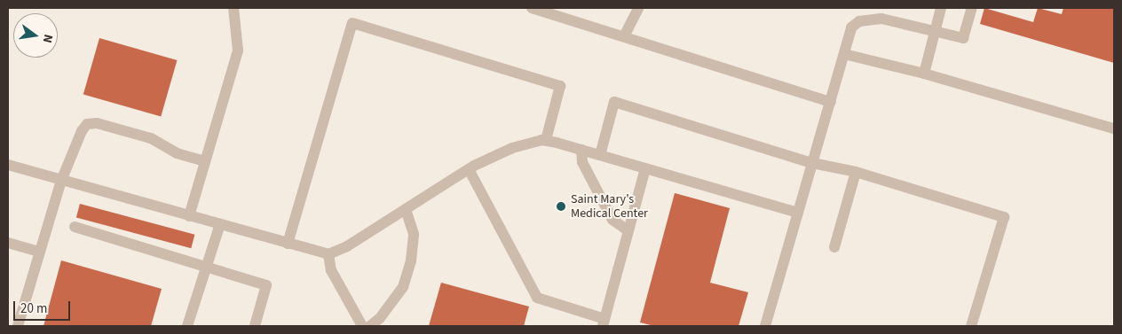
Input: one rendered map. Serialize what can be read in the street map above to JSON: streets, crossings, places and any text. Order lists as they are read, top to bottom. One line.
{"places":["Saint Mary's Medical Center"],"scale_bar":"20 m","north":"right"}
